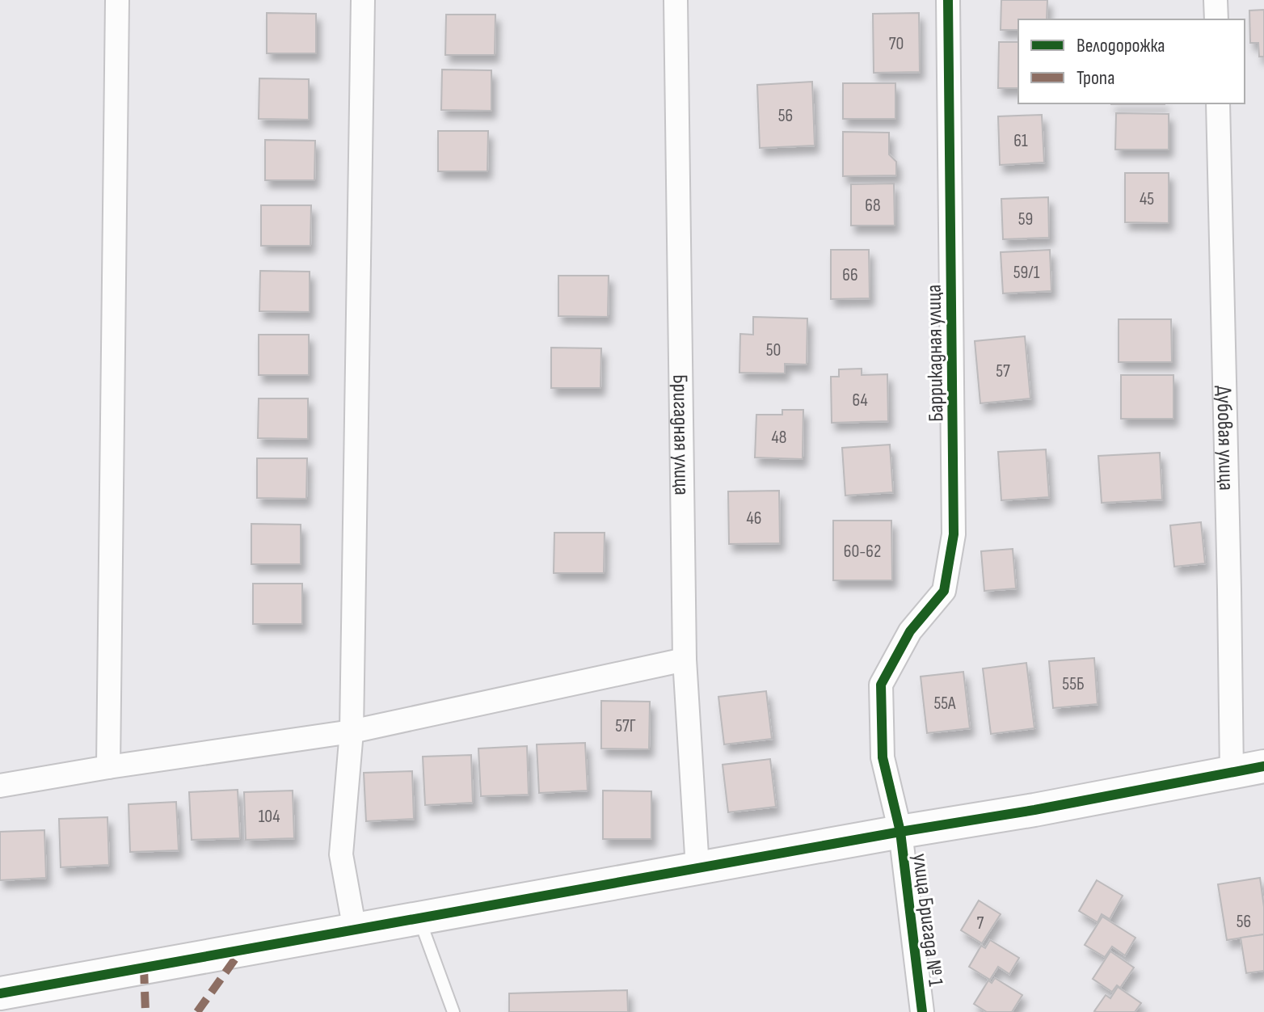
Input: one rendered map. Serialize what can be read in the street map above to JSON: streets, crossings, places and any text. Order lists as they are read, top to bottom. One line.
{"streets":{"street":["Баррикадная улица","Бригадная улица","Дубовая улица","улица Бригада № 1"]},"crossings":[["Баррикадная улица","улица Бригада № 1"]],"house_numbers":["70","56","61","45","68","59","59/1","66","50","57","64","48","46","60-62","55Б","55А","57Г","104","56","7"],"legend":["Велодорожка","Тропа"]}
